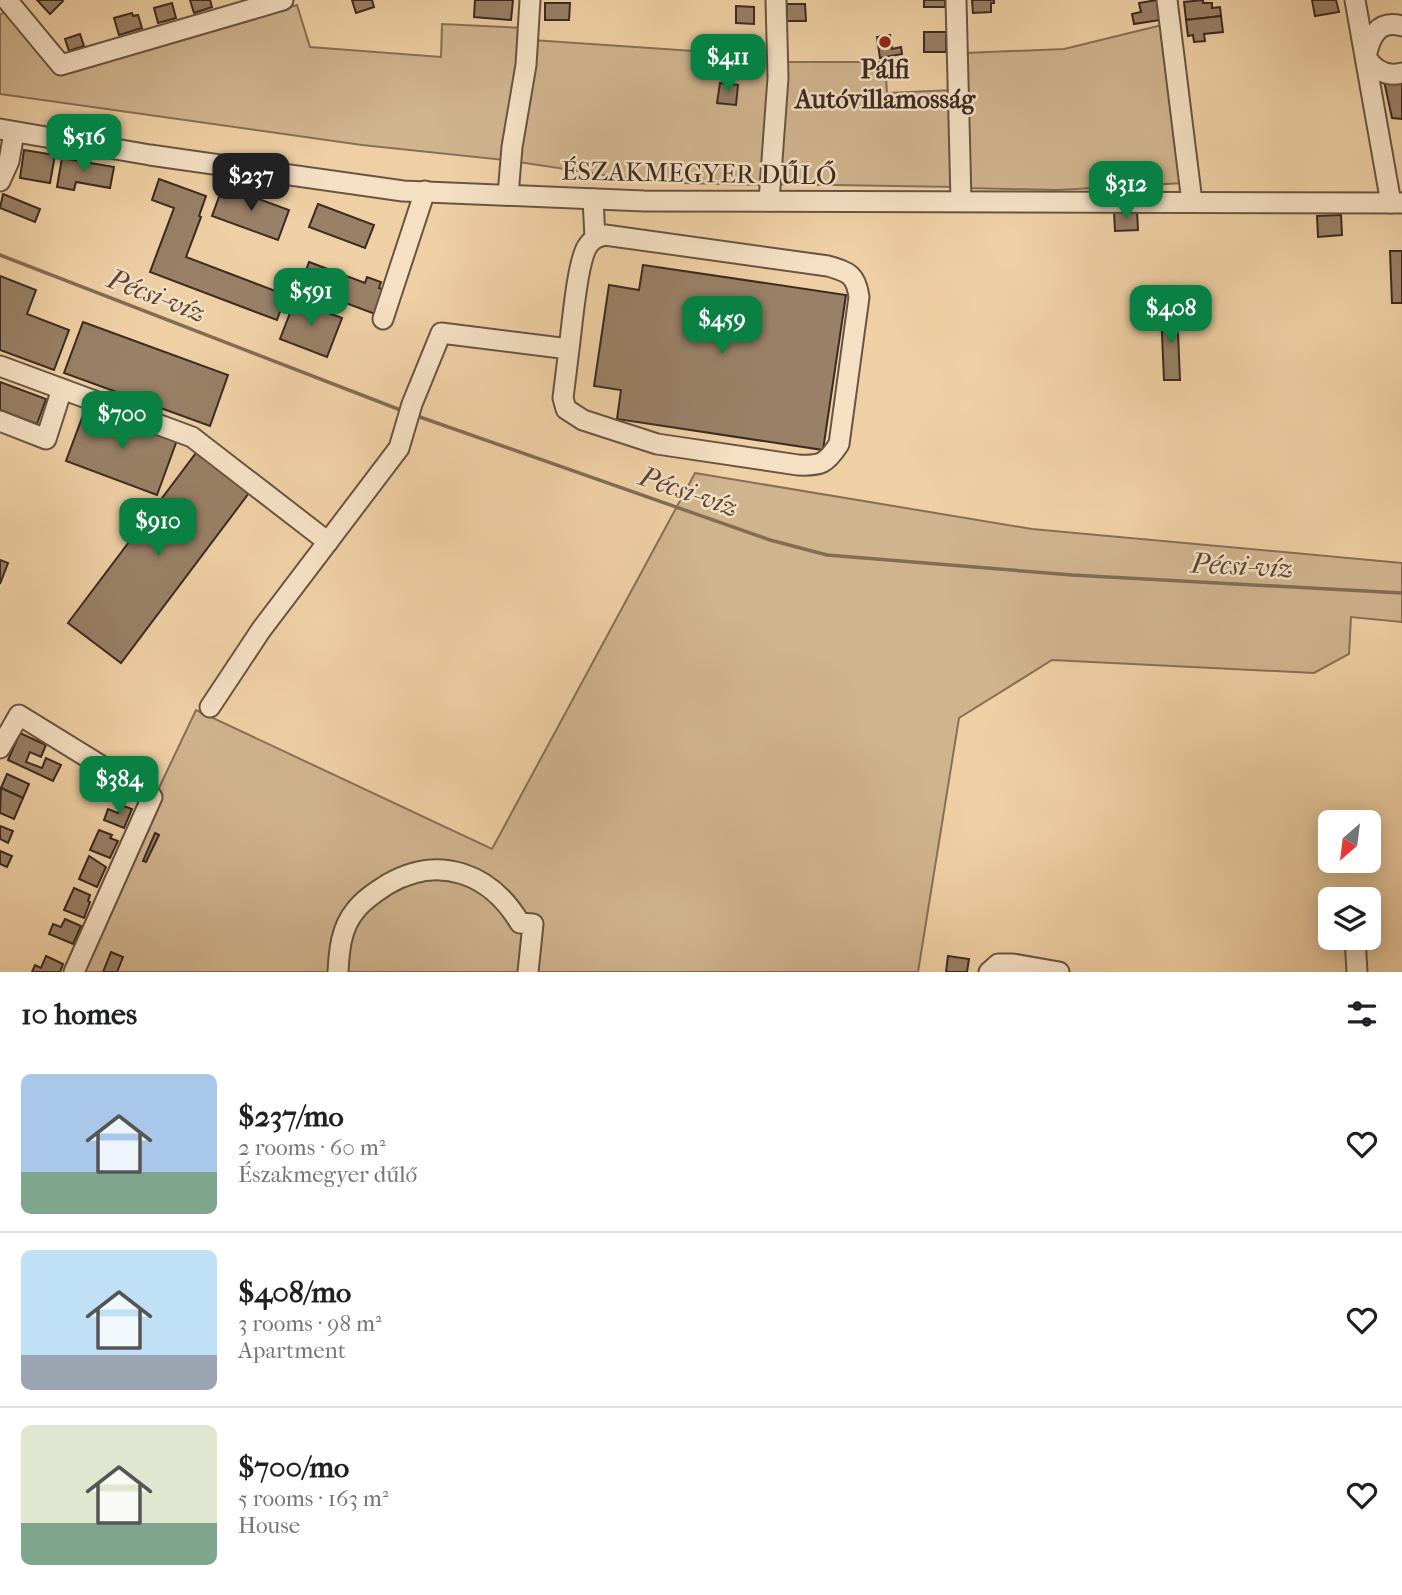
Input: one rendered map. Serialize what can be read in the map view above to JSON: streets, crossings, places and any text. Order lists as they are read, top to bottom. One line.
{"streets":{"street":["ÉSZAKMEGYER DŰLŐ"]},"water":["Pécsi-víz"],"places":["Pálfi Autóvillamosság"],"north":"bottom left","page":{"price":["$411","$516","$237","$312","$591","$408","$459","$700","$910","$384"],"heading":"10 homes","list":[{"name":"$237/mo","note":"2 rooms · 60 m² · Északmegyer dűlő"},{"name":"$408/mo","note":"3 rooms · 98 m² · Apartment"},{"name":"$700/mo","note":"5 rooms · 163 m² · House"}]}}
